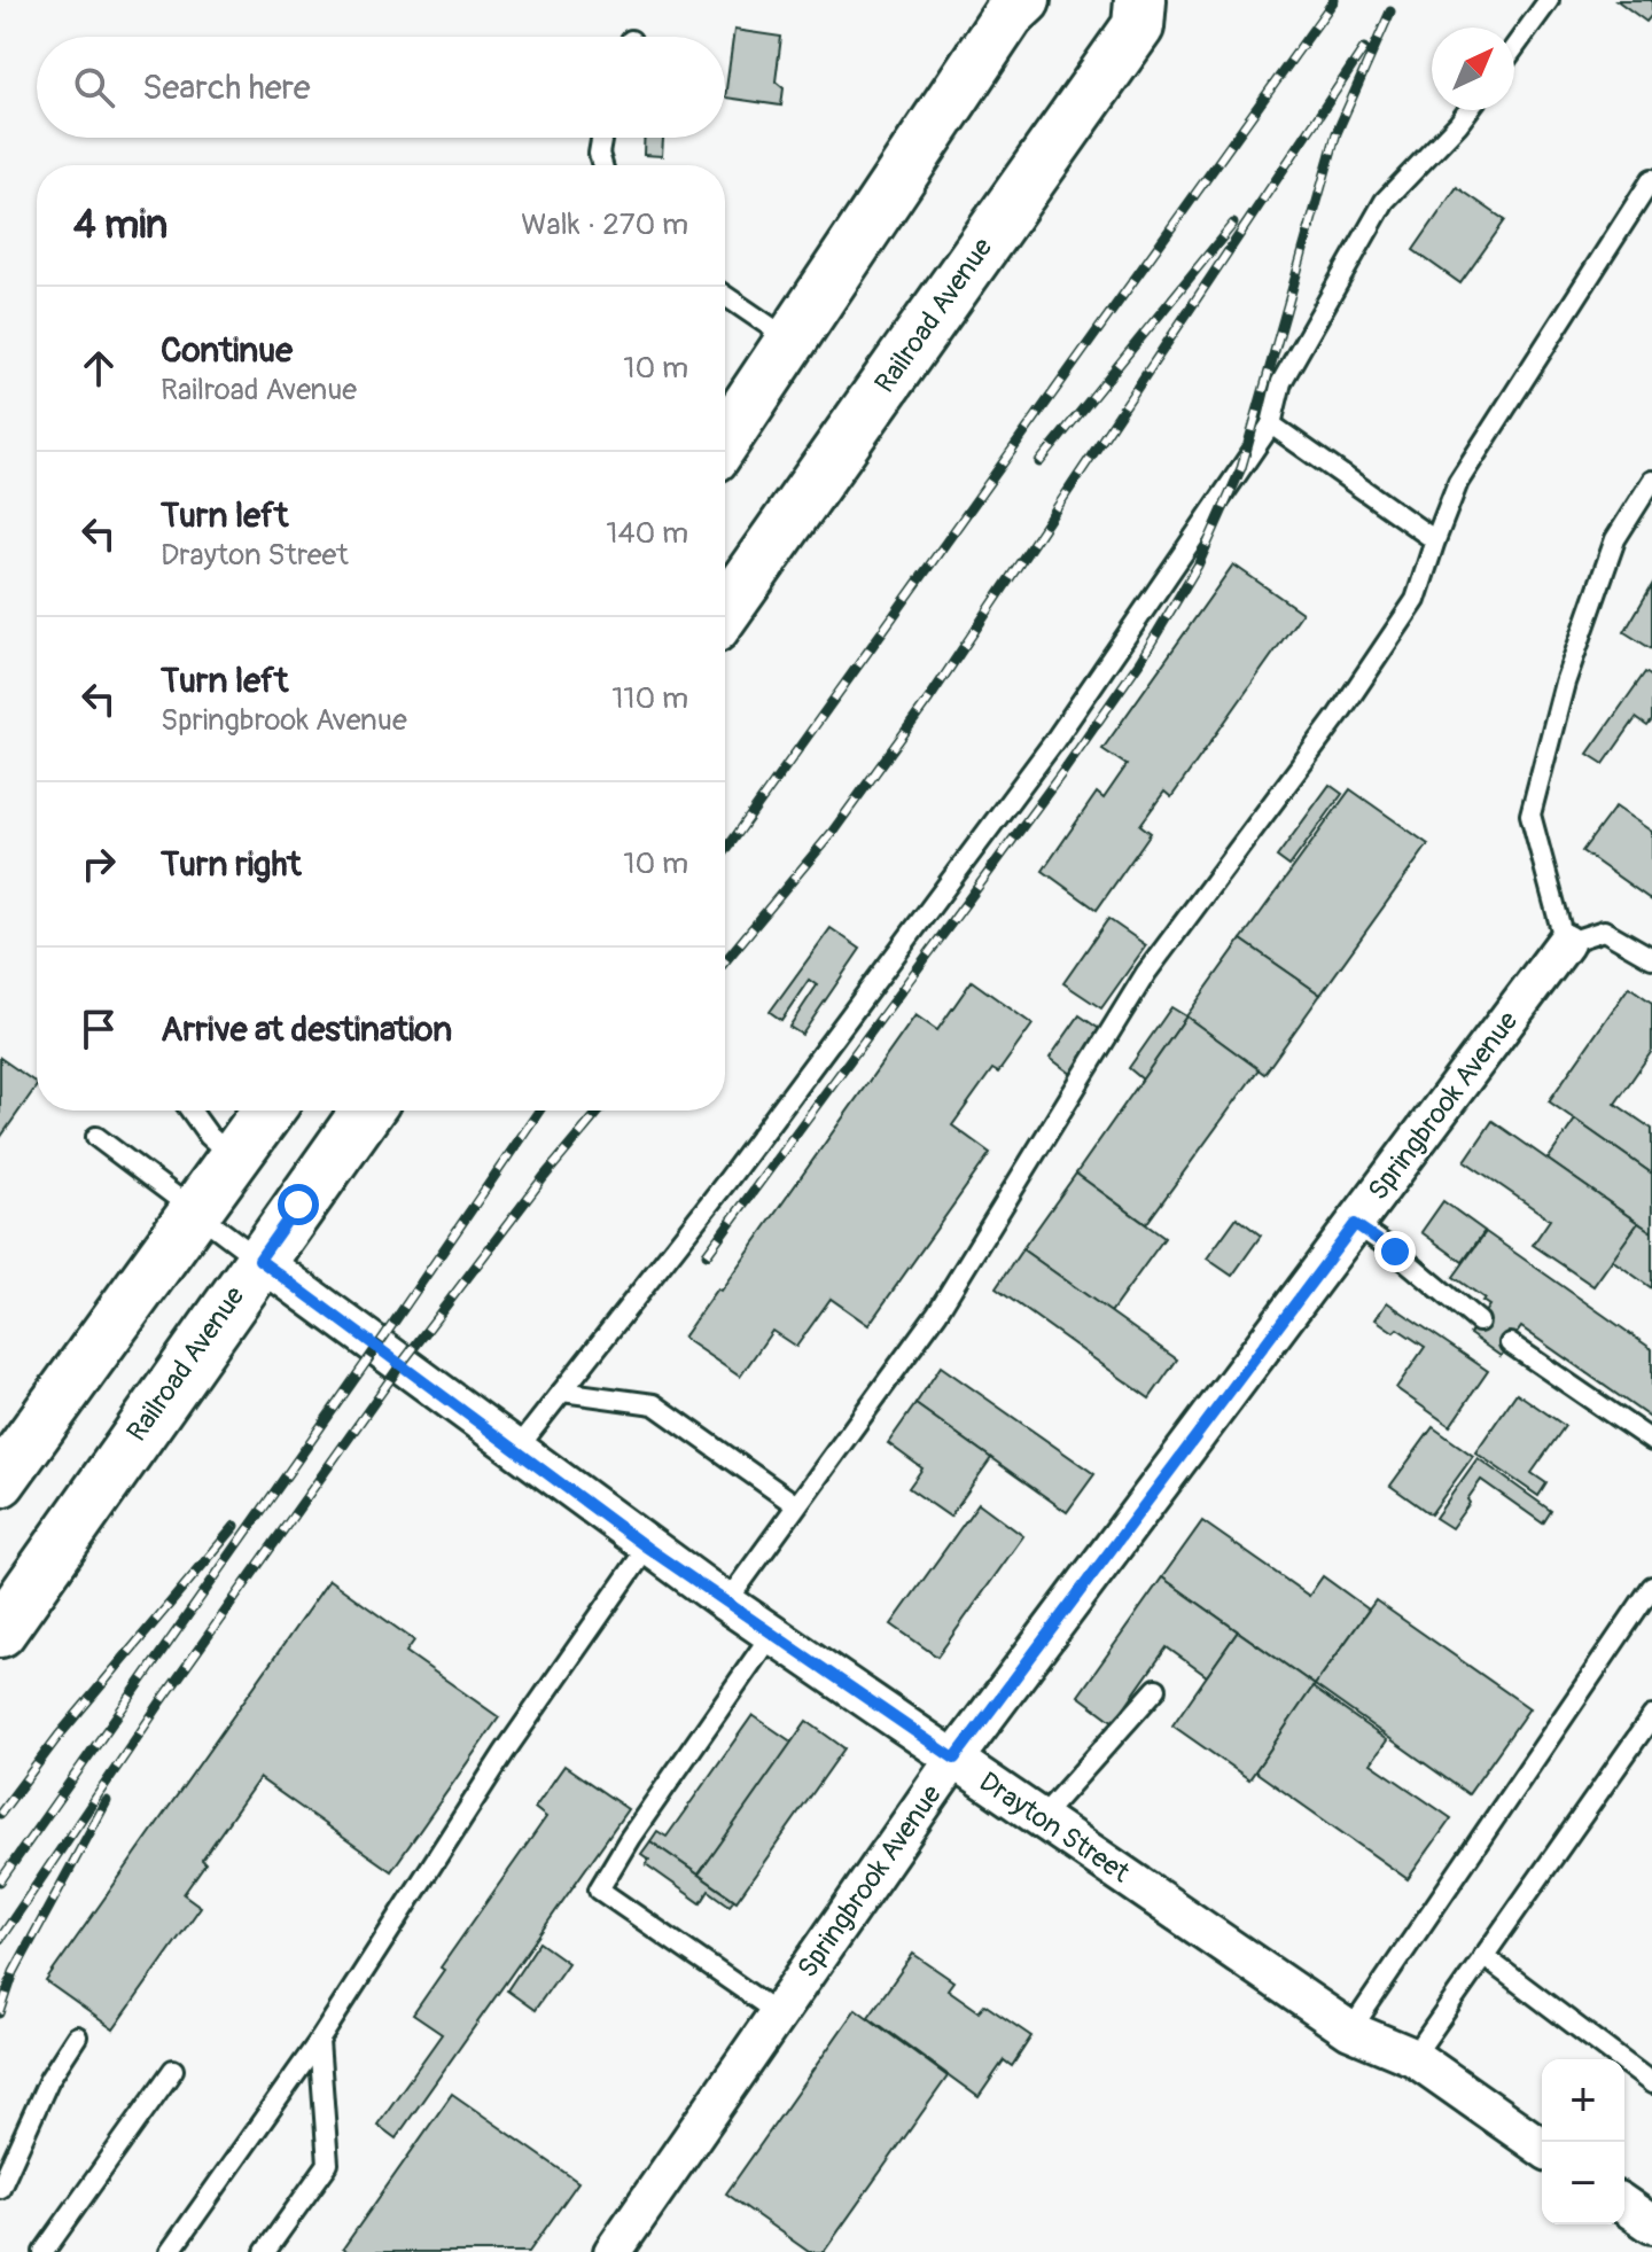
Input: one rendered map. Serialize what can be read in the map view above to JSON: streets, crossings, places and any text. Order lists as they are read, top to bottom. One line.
{"streets":{"main road":["Railroad Avenue"],"street":["Springbrook Avenue","Drayton Street"]},"crossings":[["Railroad Avenue","Drayton Street"],["Springbrook Avenue","Drayton Street"]],"north":"top right","page":{"search":"Search here","heading":["4 min","Walk · 270 m"],"list":[["Continue","Railroad Avenue","10 m"],["Turn left","Drayton Street","140 m"],["Turn left","Springbrook Avenue","110 m"],["Turn right","10 m"],"Arrive at destination"],"map_buttons":["+","−"]}}
